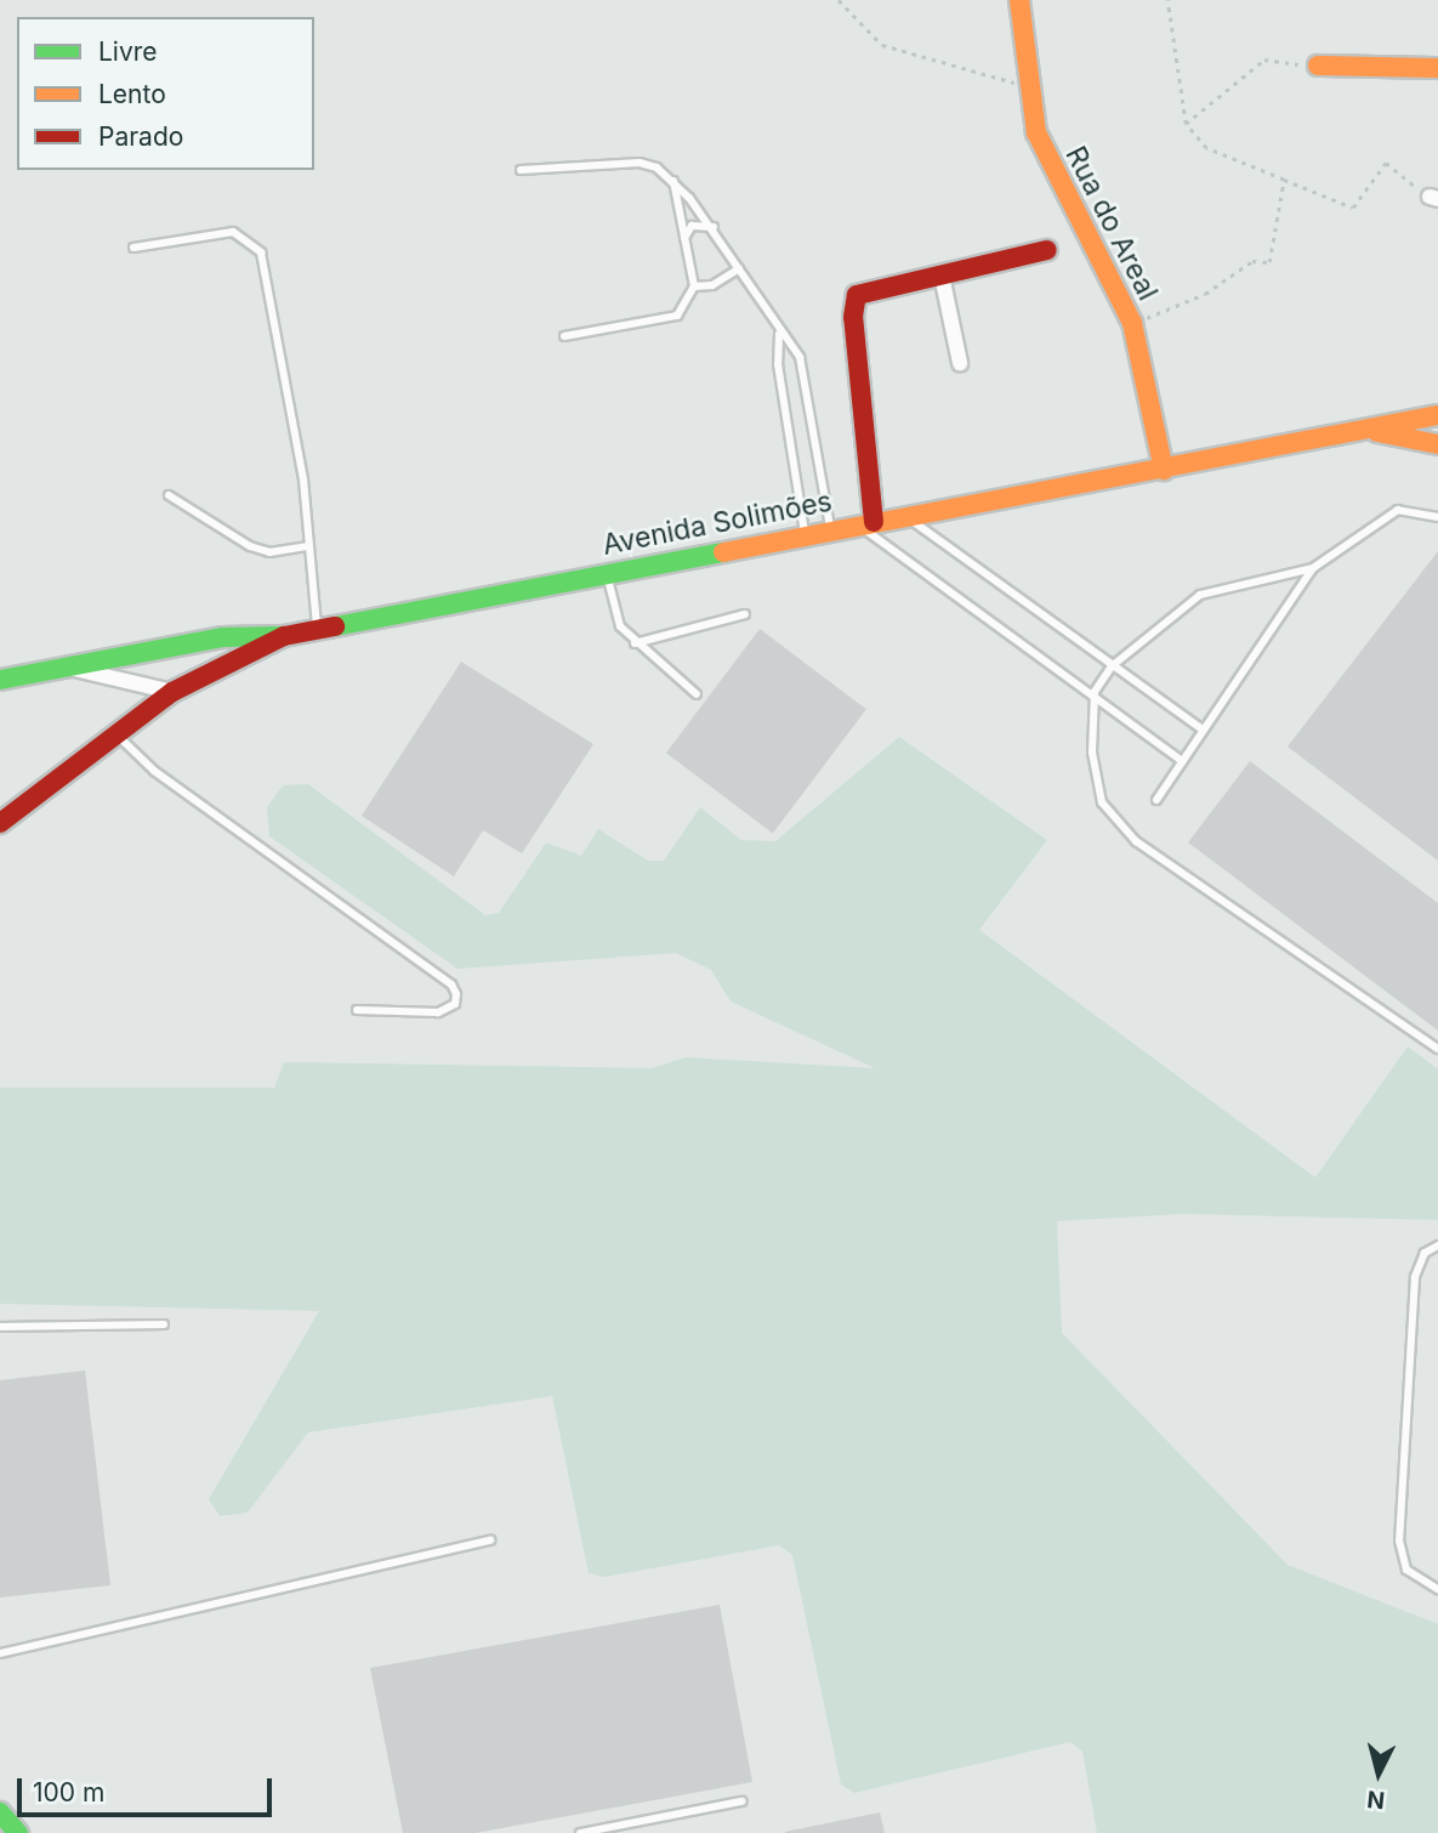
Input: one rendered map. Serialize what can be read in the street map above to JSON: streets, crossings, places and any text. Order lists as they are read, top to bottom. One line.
{"streets":{"main road":["Rua do Areal","Avenida Solimões"]},"crossings":[["Rua do Areal","Avenida Solimões"]],"legend":["Livre","Lento","Parado"],"scale_bar":"100 m","north":"bottom"}
